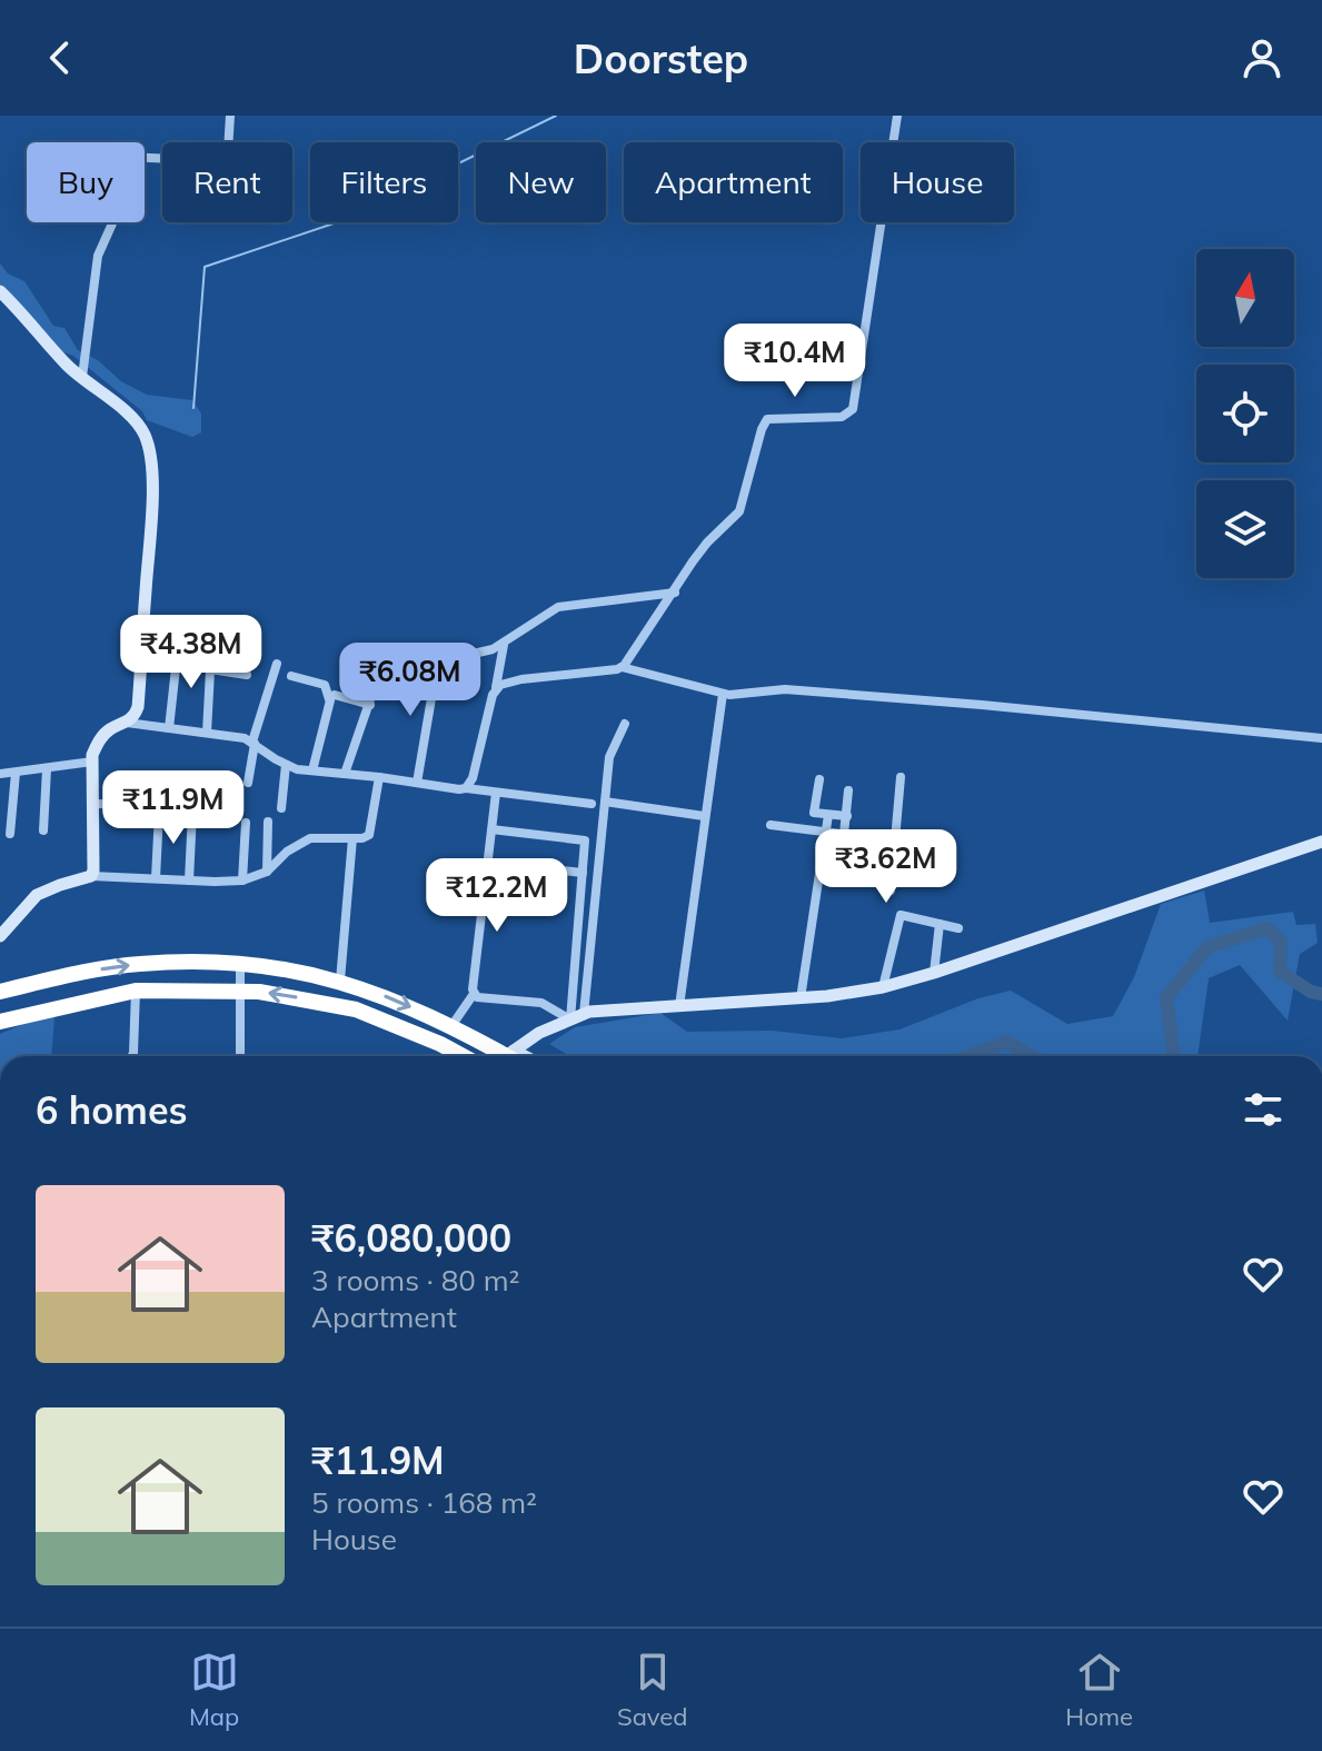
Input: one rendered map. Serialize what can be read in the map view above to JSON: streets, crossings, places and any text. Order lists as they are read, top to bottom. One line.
{"north":"top","page":{"header":"Doorstep","chip":["Buy","Rent","Filters","New","Apartment","House"],"price":["₹10.4M","₹4.38M","₹6.08M","₹11.9M","₹3.62M","₹12.2M"],"heading":"6 homes","list":[{"name":"₹6,080,000","note":"3 rooms · 80 m² · Apartment"},{"name":"₹11.9M","note":"5 rooms · 168 m² · House"}],"tabs":["Map","Saved","Home"]}}
